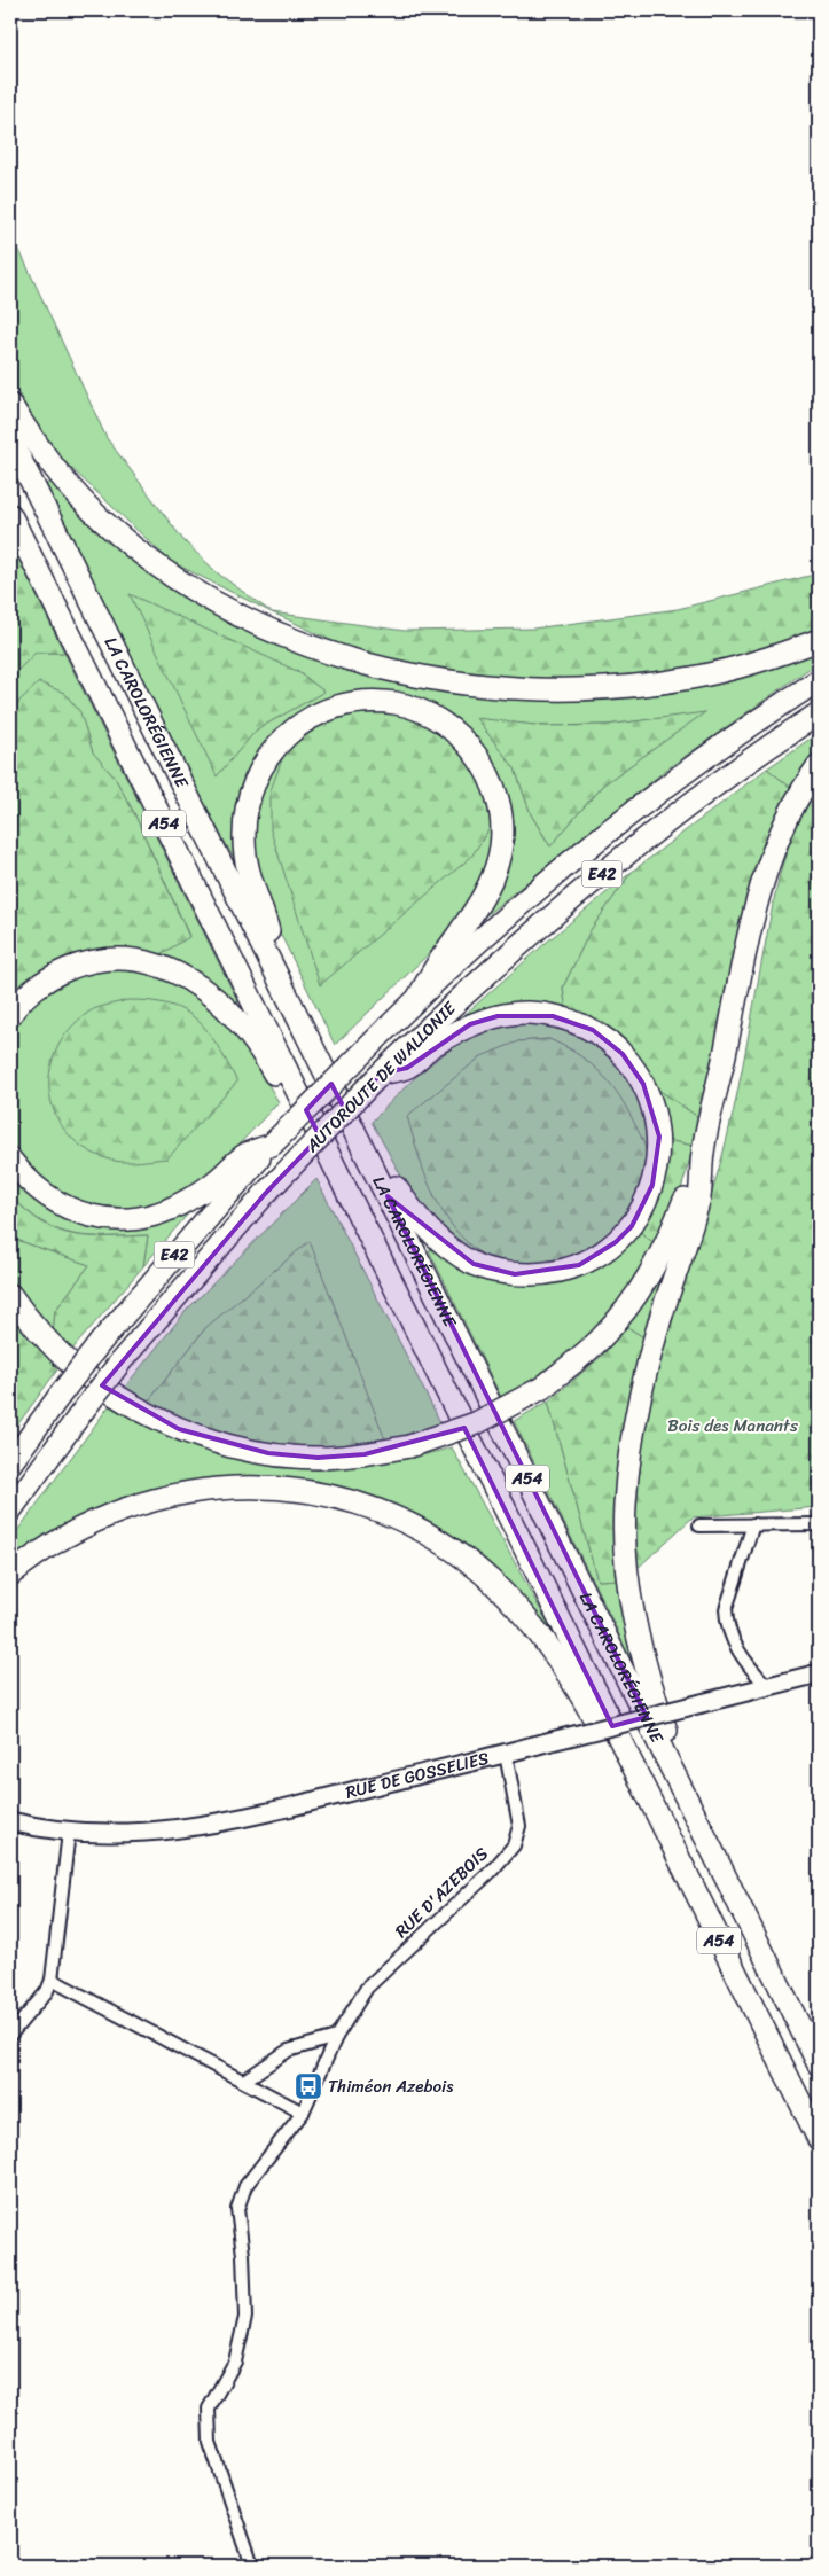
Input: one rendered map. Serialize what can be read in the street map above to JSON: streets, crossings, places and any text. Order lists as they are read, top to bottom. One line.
{"streets":{"highway":["LA CAROLORÉGIENNE","A54","E42","AUTOROUTE DE WALLONIE"],"street":["RUE DE GOSSELIES","RUE D'AZEBOIS"]},"crossings":[["E42","AUTOROUTE DE WALLONIE"],["RUE DE GOSSELIES","RUE D'AZEBOIS"]],"parks":["Bois des Manants"],"places":{"bus stop":["Thiméon Azebois"]}}
